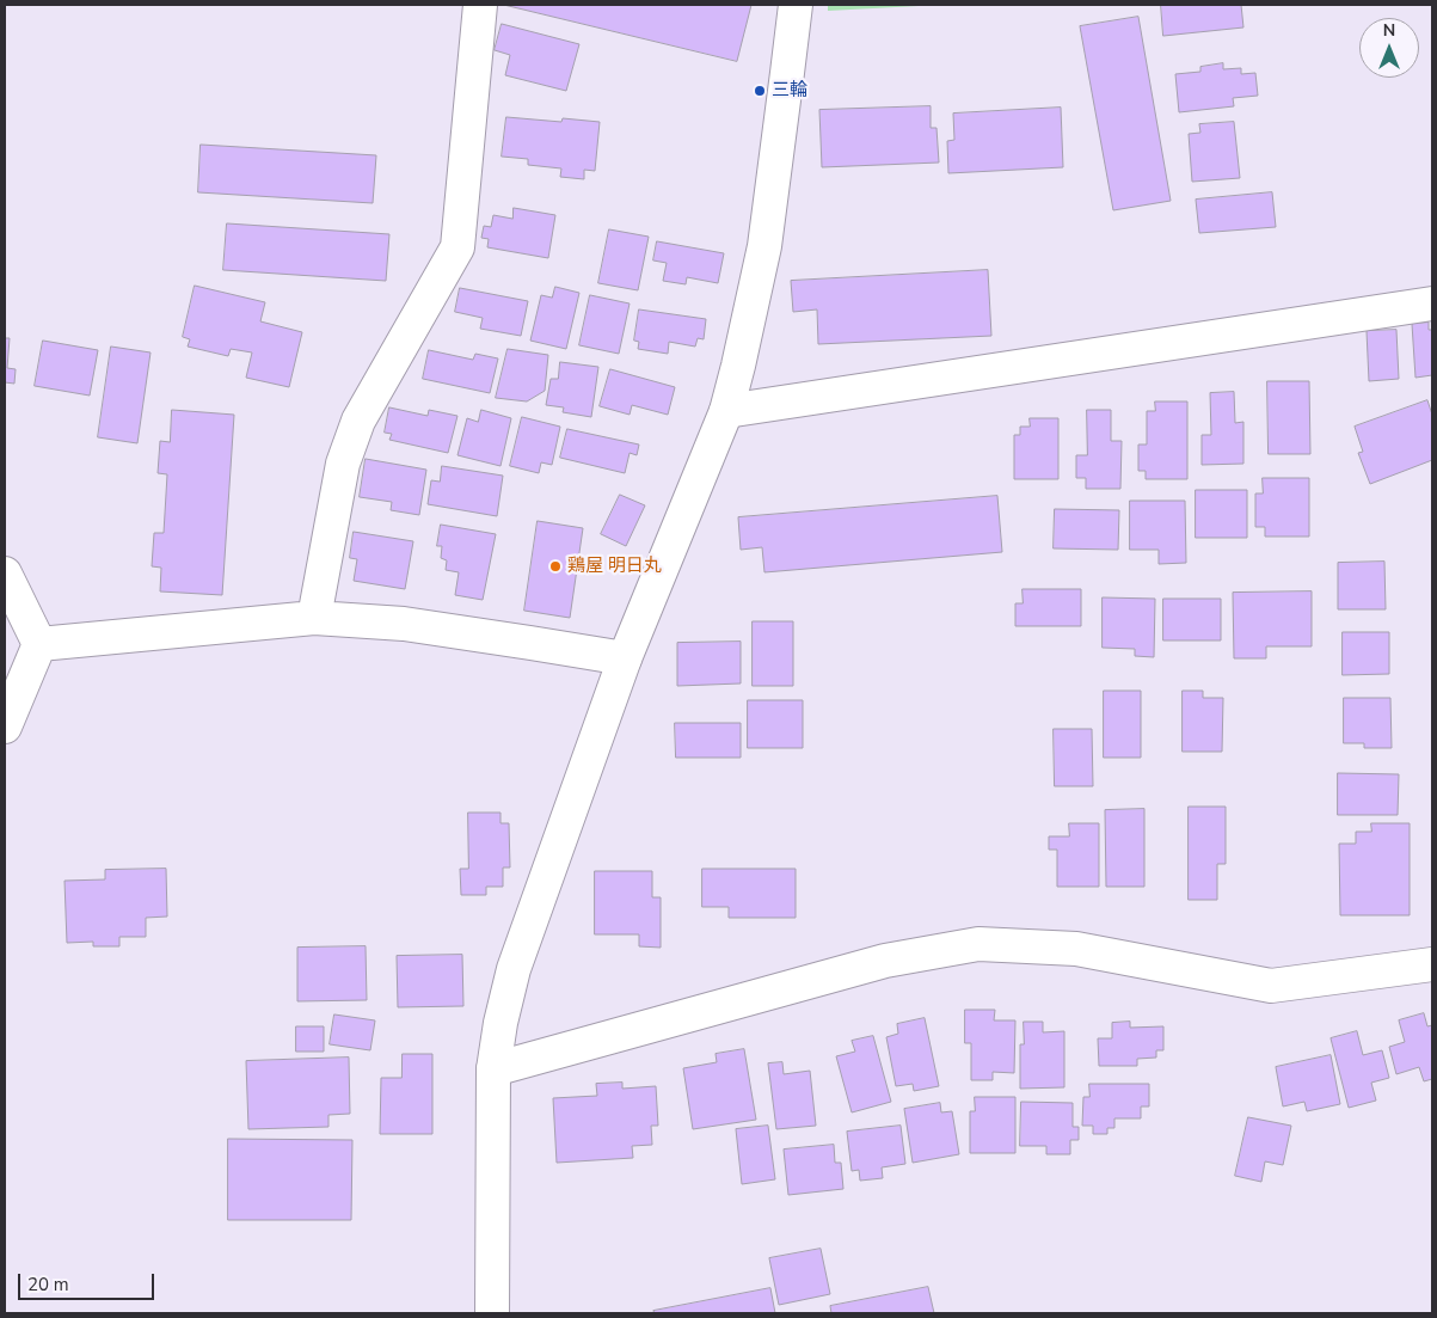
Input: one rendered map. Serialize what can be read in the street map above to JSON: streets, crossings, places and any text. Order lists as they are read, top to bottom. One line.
{"places":["三輪","鶏屋 明日丸"],"scale_bar":"20 m","north":"top"}
